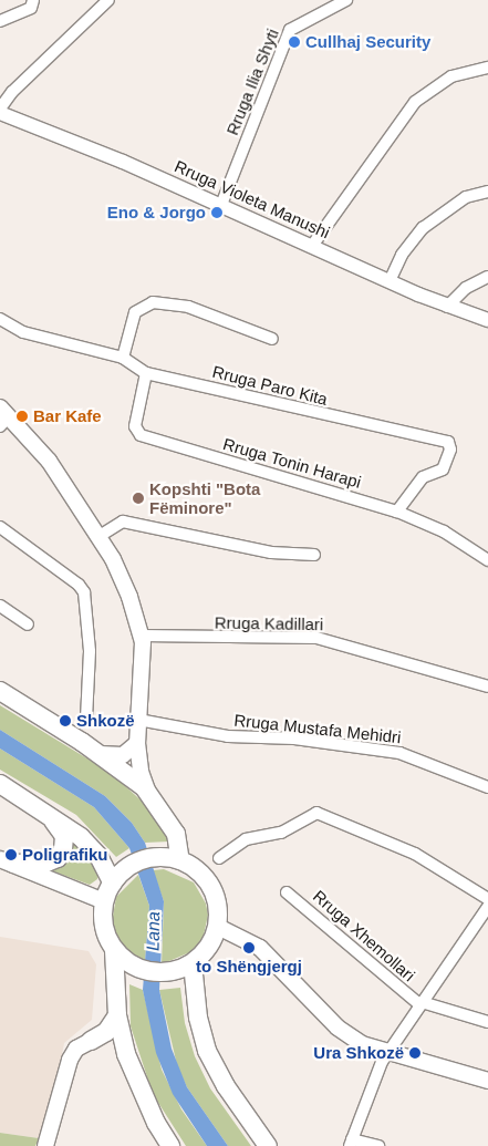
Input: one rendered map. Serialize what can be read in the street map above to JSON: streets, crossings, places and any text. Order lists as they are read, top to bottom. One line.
{"streets":{"street":["Rruga Ilia Shyti","Rruga Violeta Manushi","Rruga Paro Kita","Rruga Tonin Harapi","Rruga Kadillari","Rruga Mustafa Mehidri","Rruga Xhemollari"]},"crossings":[["Rruga Ilia Shyti","Rruga Violeta Manushi"],["Rruga Paro Kita","Rruga Tonin Harapi"]],"water":["Lana"],"places":["Cullhaj Security","Eno & Jorgo","Bar Kafe","Kopshti \"Bota Fëminore\"","Shkozë","Poligrafiku","to Shëngjergj","Ura Shkozë"]}
